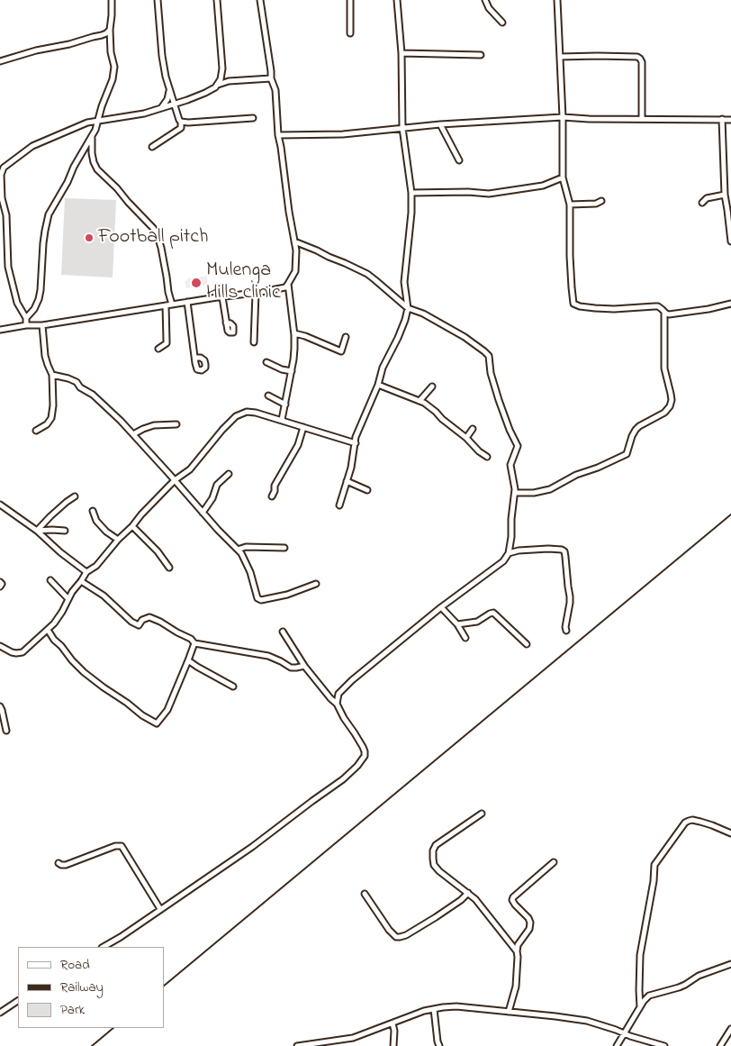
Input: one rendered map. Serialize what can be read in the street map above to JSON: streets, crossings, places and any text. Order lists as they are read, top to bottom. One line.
{"places":["Football pitch","Mulenga Hills clinic"],"legend":["Road","Railway","Park"]}
